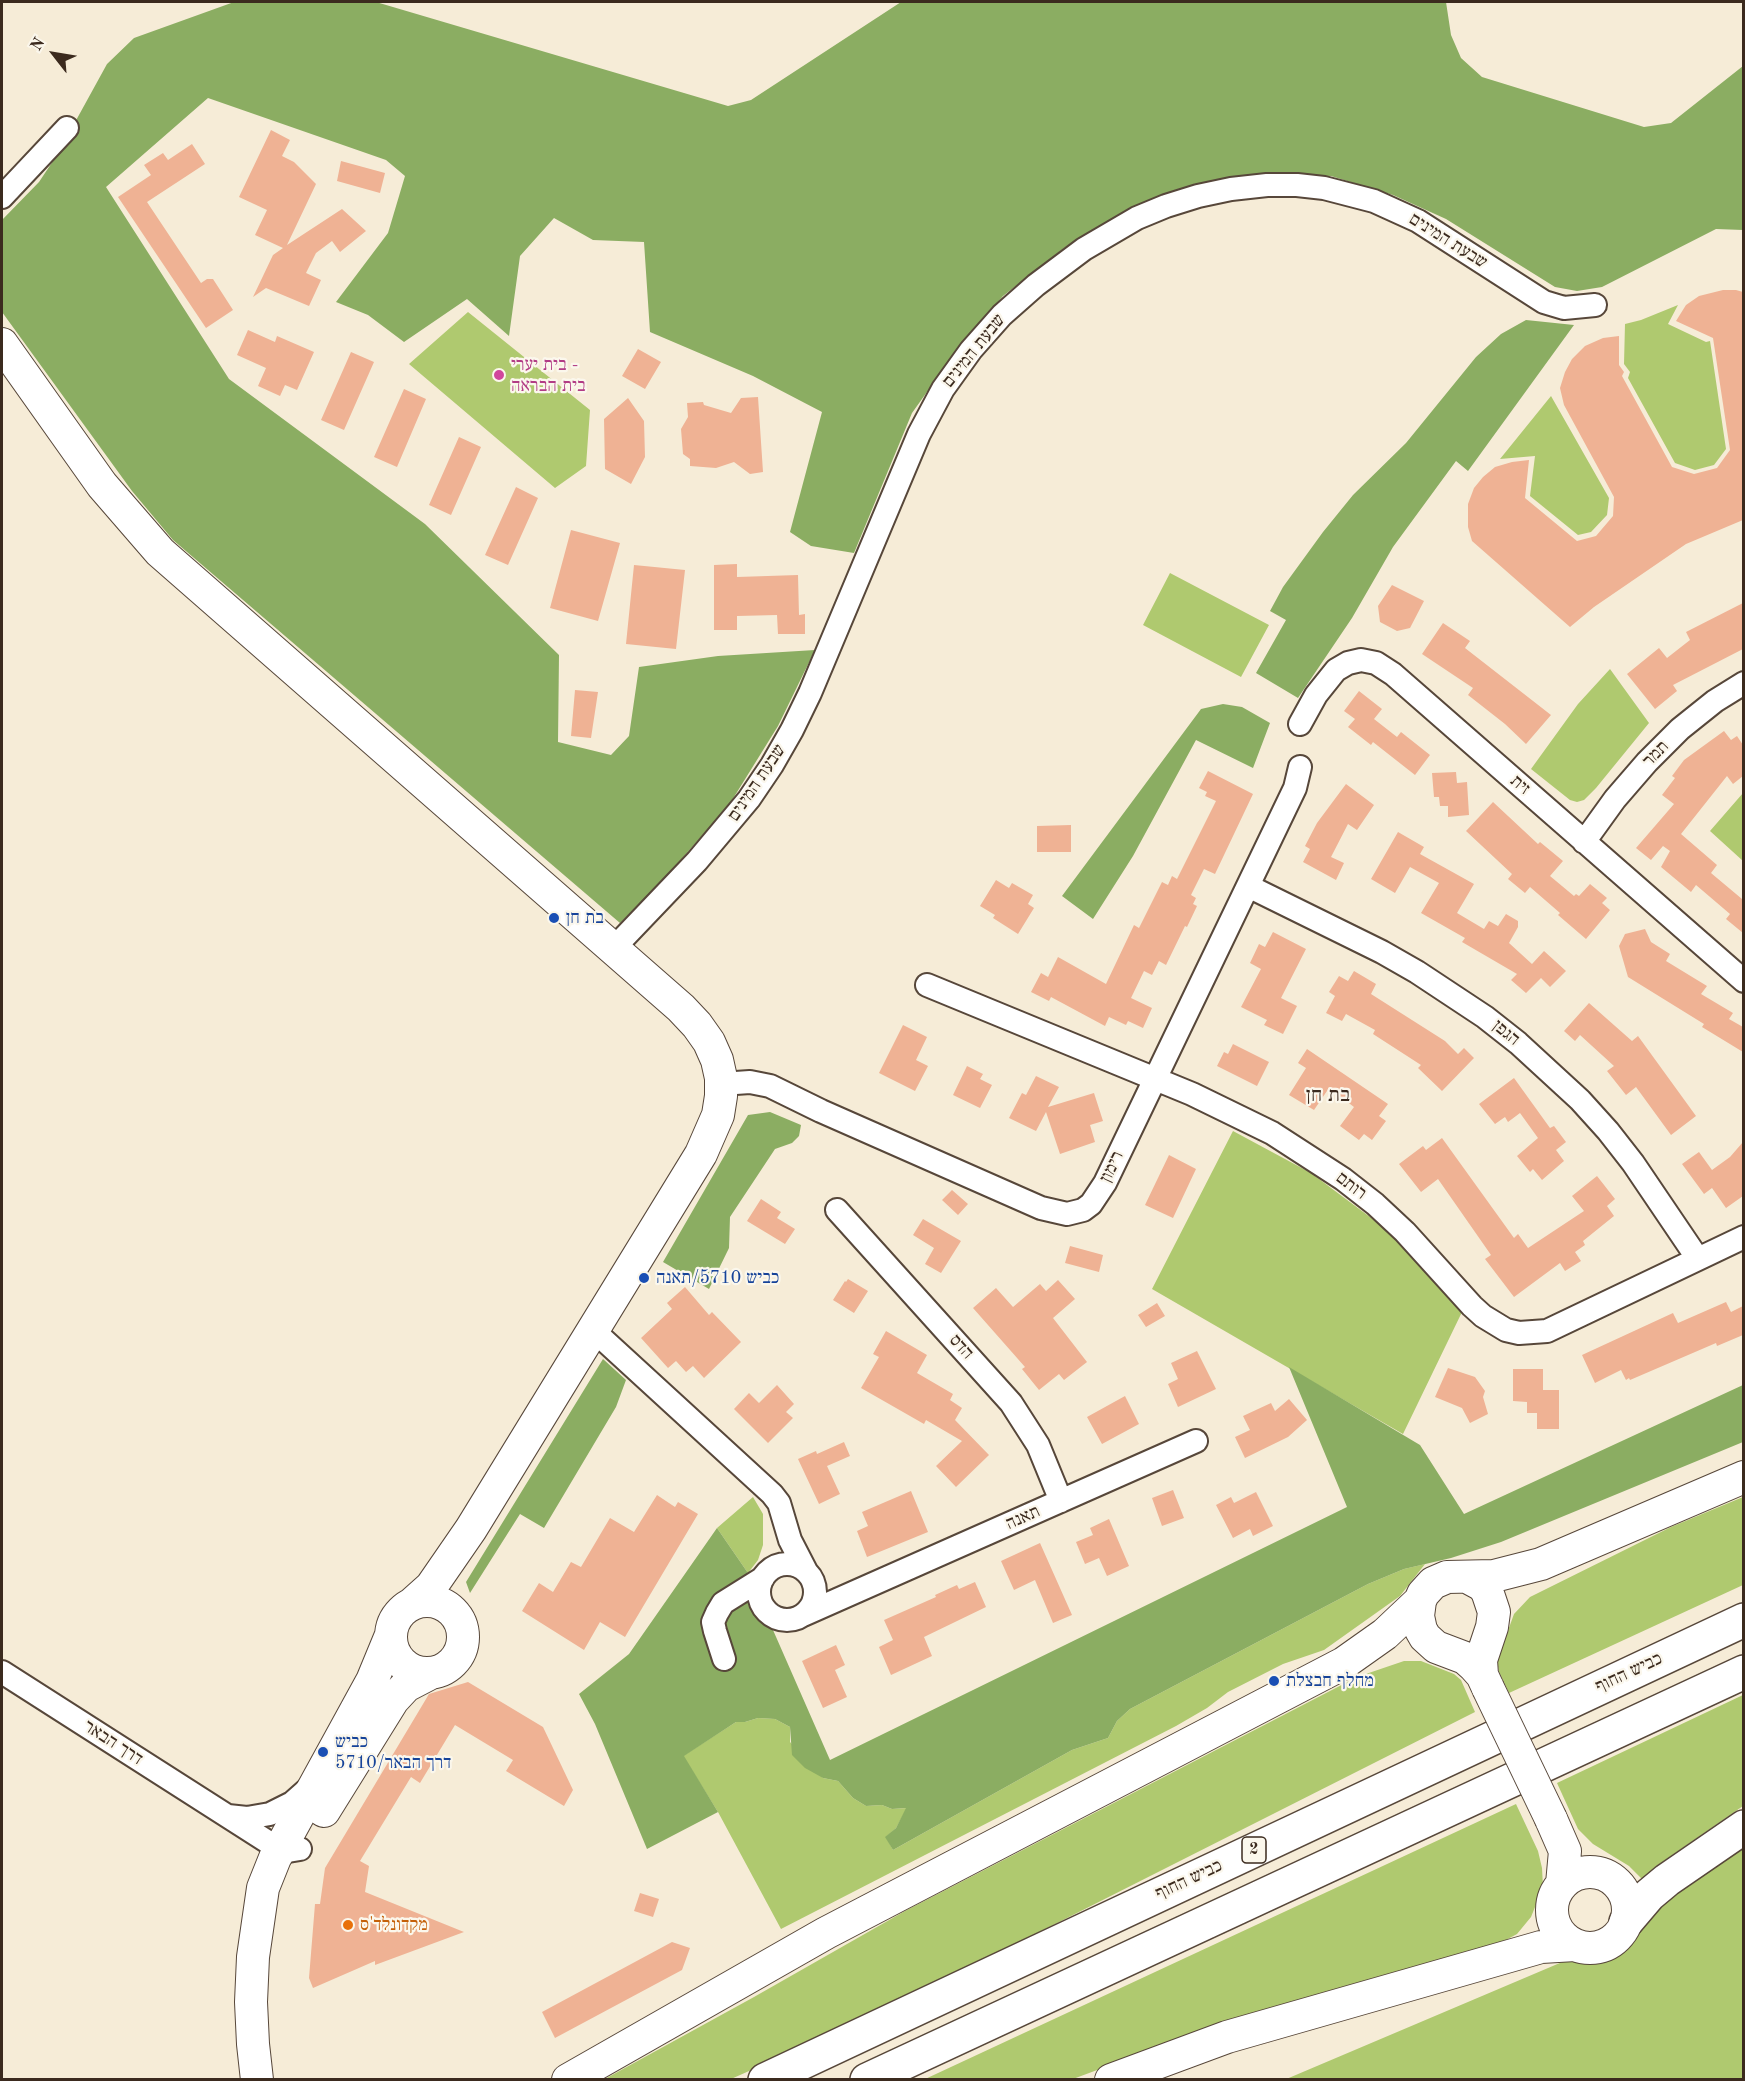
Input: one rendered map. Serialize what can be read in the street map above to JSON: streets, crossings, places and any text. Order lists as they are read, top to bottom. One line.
{"streets":{"highway":["כביש החוף","2"],"street":["שבעת המינים","תמר","זית","הגפן","רימון","רותם","הדס","תאנה","דרך הבאר"]},"crossings":[["תמר","זית"],["הגפן","רימון"],["הגפן","רותם"],["רימון","רותם"],["הדס","תאנה"]],"districts":["בת חן"],"places":["בית יערי - בית הבראה","בת חן","כביש 5710/תאנה","מחלף חבצלת","כביש 5710/דרך הבאר","מקדונלד'ס"],"north":"top left"}
